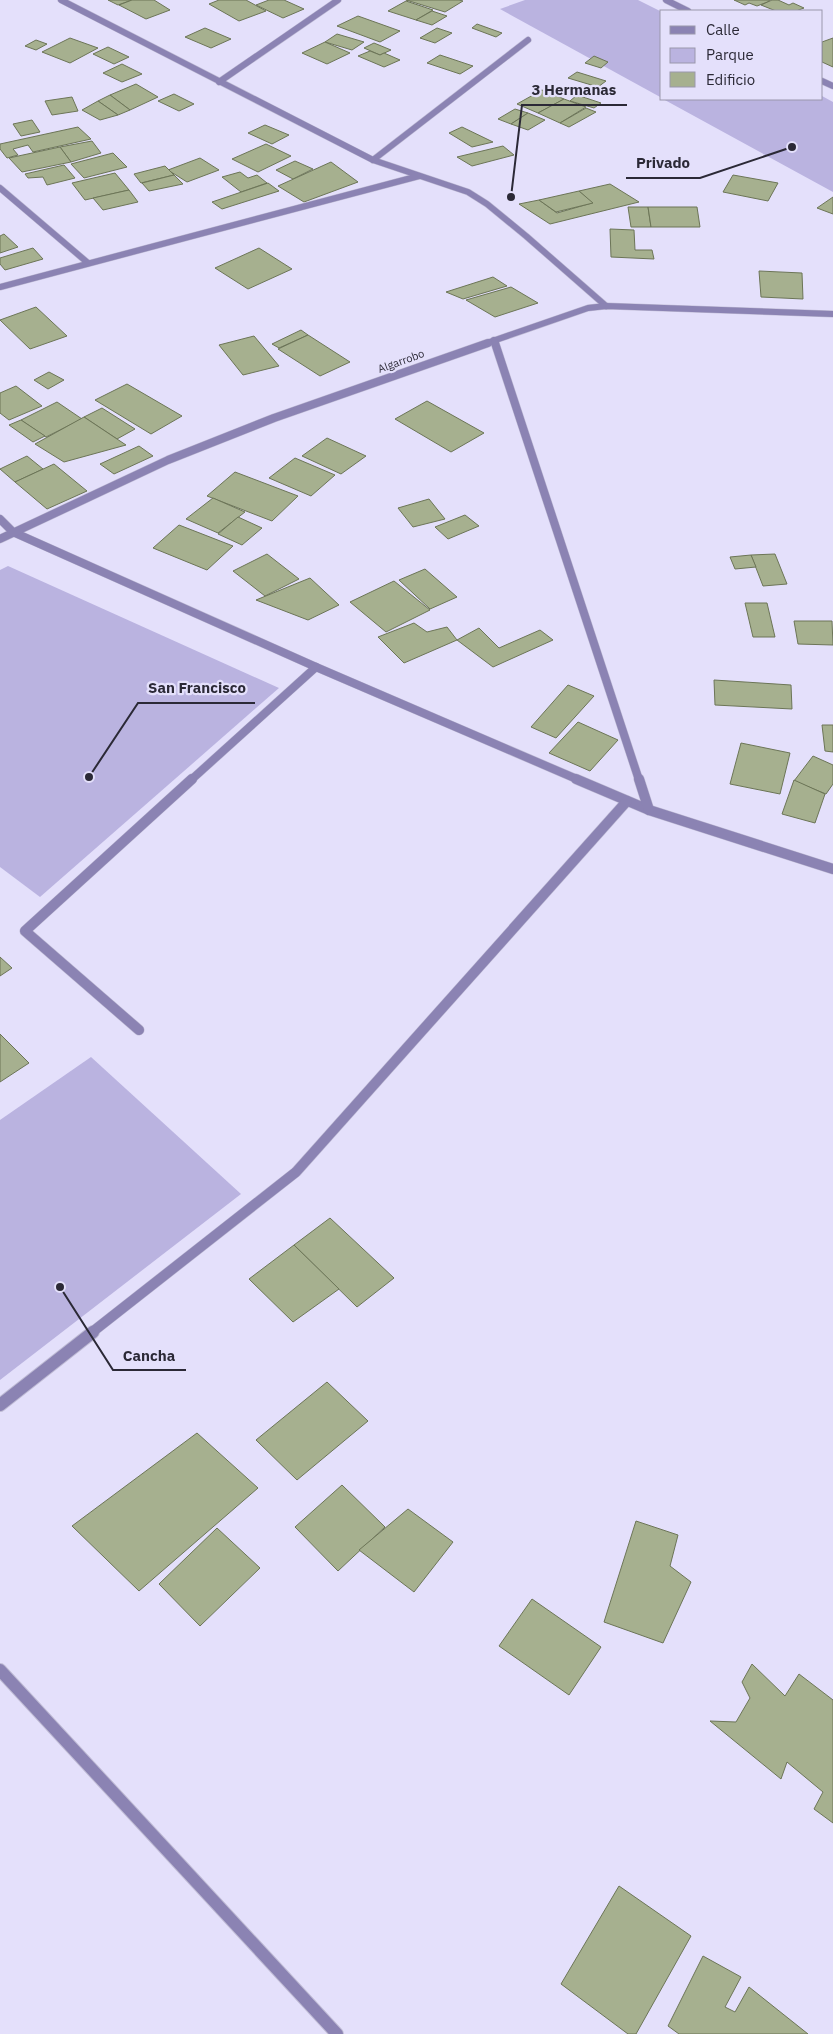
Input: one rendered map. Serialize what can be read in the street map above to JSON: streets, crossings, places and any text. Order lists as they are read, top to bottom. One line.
{"streets":{"street":["Algarrobo"]},"places":["Privado","3 Hermanas","San Francisco","Cancha"],"legend":["Calle","Parque","Edificio"]}
